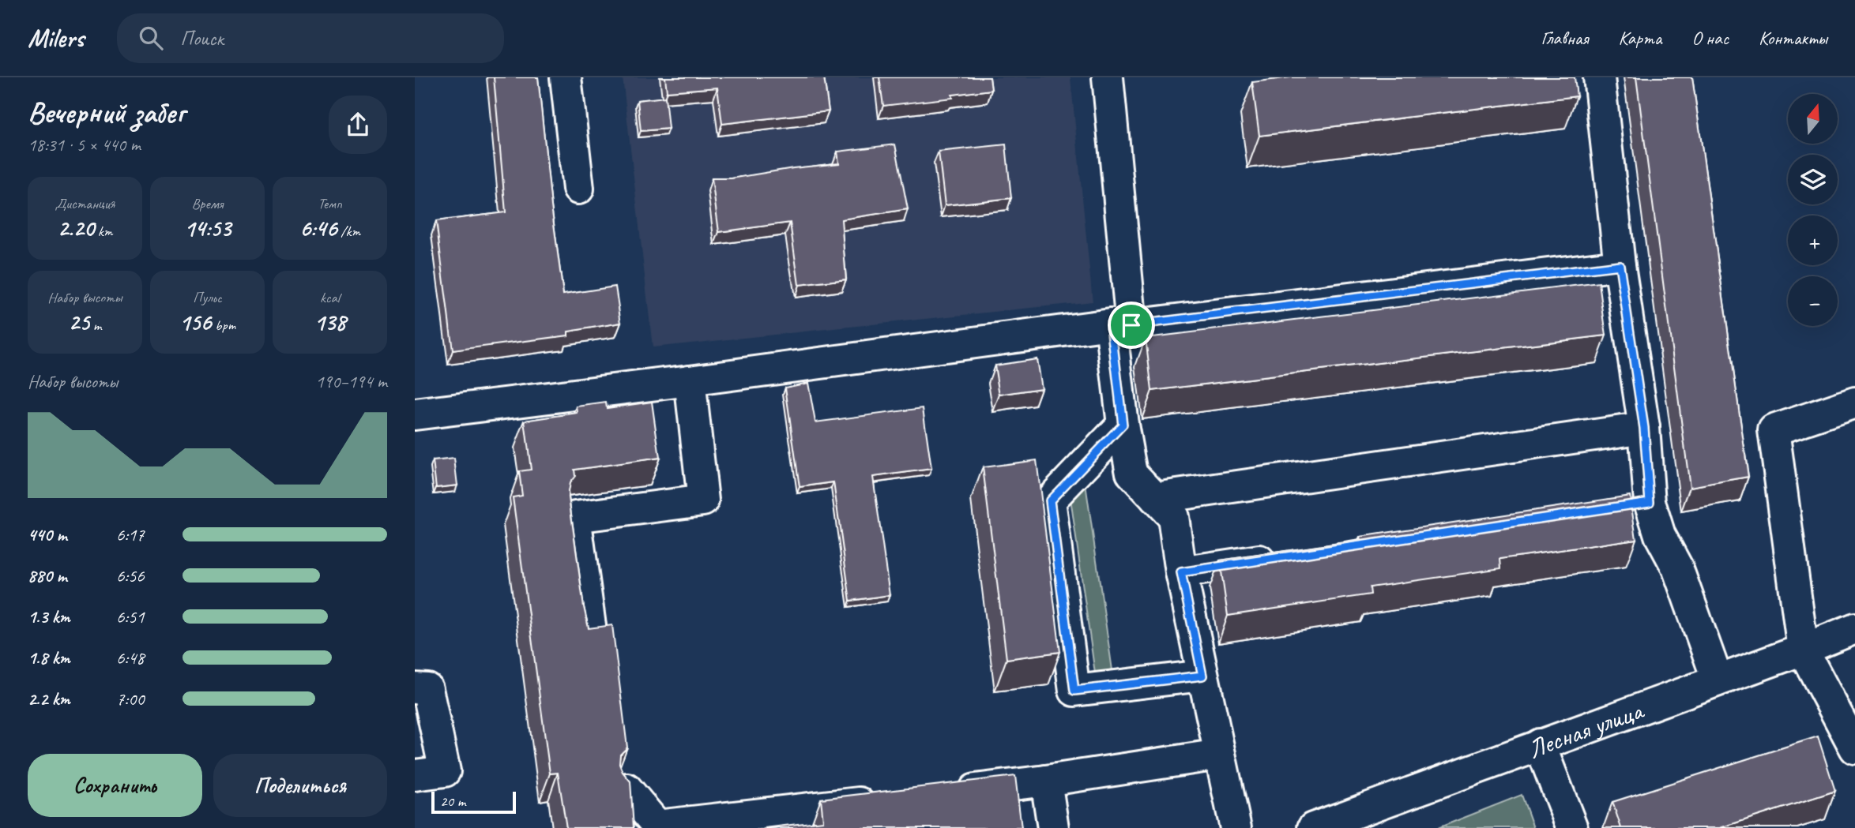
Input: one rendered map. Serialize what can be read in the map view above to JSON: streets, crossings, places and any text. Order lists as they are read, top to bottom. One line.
{"streets":{"street":["Лесная улица"]},"scale_bar":"20 m","north":"top","page":{"header":"Milers","search":"Поиск","nav":["Главная","Карта","О нас","Контакты"],"heading":["Вечерний забег","18:31 · 5 × 440 m"],"map_buttons":["+","−"],"stats":[["Дистанция","2.20 km"],["Время","14:53"],["Темп","6:46 /km"],["Набор высоты","25 m"],["Пульс","156 bpm"],["kcal","138"]],"chart":["Набор высоты","190–194 m"],"list":[{"name":"440 m","note":"6:17"},{"name":"880 m","note":"6:56"},{"name":"1.3 km","note":"6:51"},{"name":"1.8 km","note":"6:48"},{"name":"2.2 km","note":"7:00"}],"buttons":["Сохранить","Поделиться"],"scale":"20 m"}}
